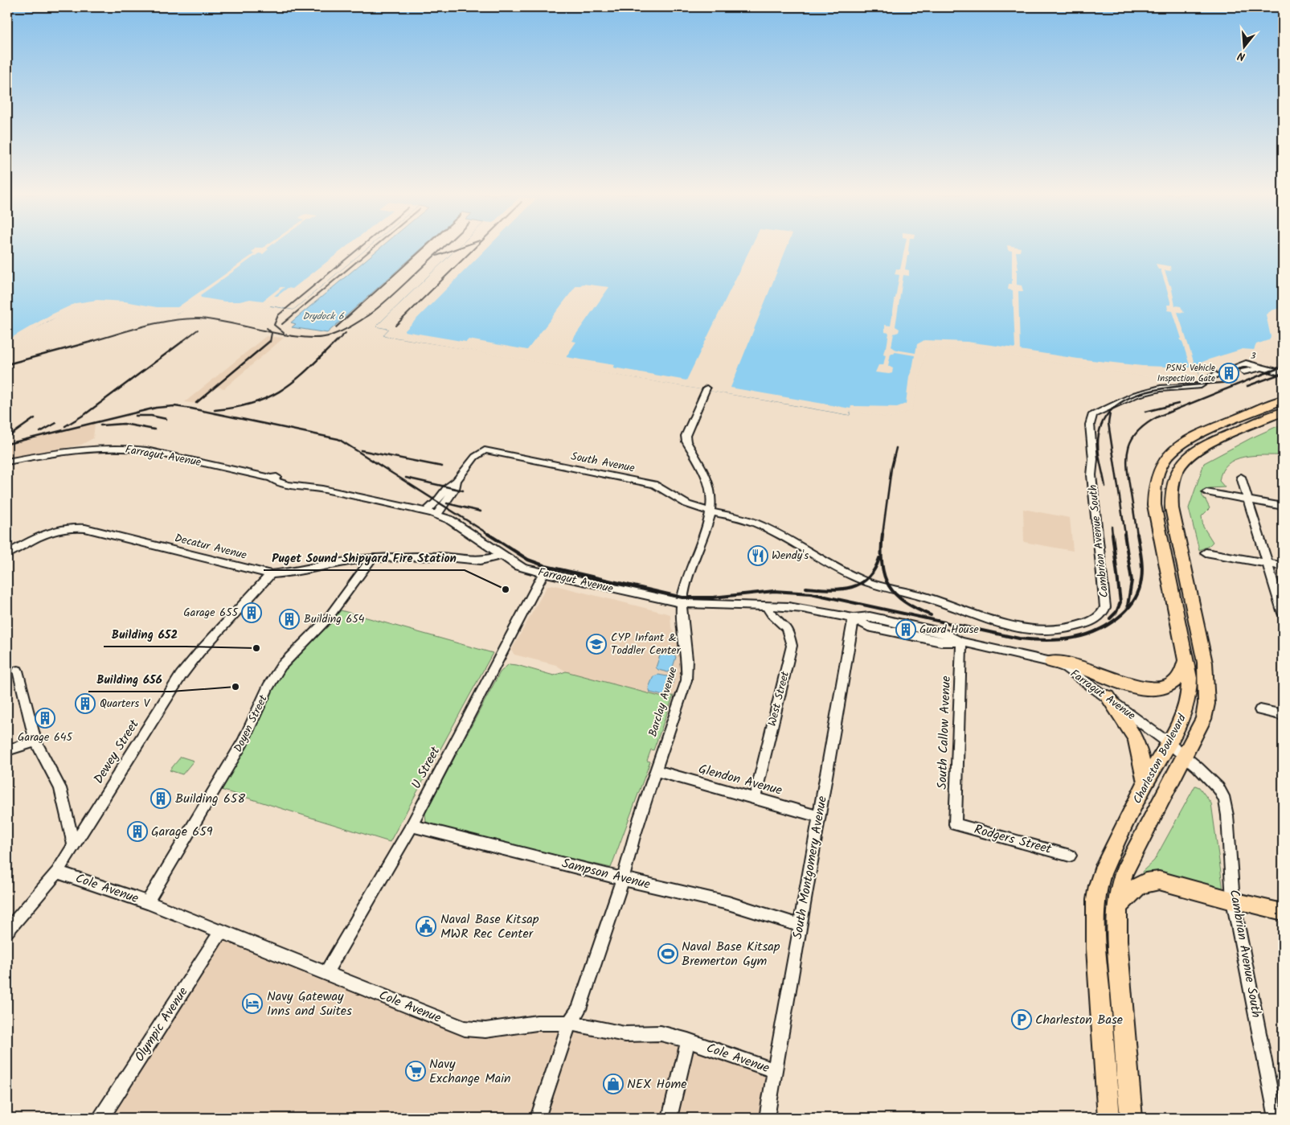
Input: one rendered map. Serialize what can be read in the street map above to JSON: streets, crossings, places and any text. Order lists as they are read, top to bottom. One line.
{"streets":{"highway":["Charleston Boulevard"],"street":["Farragut Avenue","South Avenue","Cambrian Avenue South","Decatur Avenue","West Street","Barclay Avenue","Doyen Street","South Callow Avenue","Dewey Street","U Street","Glendon Avenue","Rodgers Street","South Montgomery Avenue","Sampson Avenue","Cole Avenue","Olympic Avenue"]},"crossings":[["Farragut Avenue","Cambrian Avenue South"],["Farragut Avenue","Decatur Avenue"],["Farragut Avenue","West Street"],["Farragut Avenue","Barclay Avenue"],["Farragut Avenue","South Callow Avenue"],["Farragut Avenue","Charleston Boulevard"],["Farragut Avenue","U Street"],["Farragut Avenue","South Montgomery Avenue"],["South Avenue","Cambrian Avenue South"],["South Avenue","Barclay Avenue"],["Cambrian Avenue South","Barclay Avenue"],["Cambrian Avenue South","Charleston Boulevard"],["Decatur Avenue","Doyen Street"],["Decatur Avenue","Dewey Street"],["West Street","Glendon Avenue"],["Barclay Avenue","Glendon Avenue"],["Barclay Avenue","Sampson Avenue"],["Barclay Avenue","Cole Avenue"],["Doyen Street","Cole Avenue"],["South Callow Avenue","Rodgers Street"],["Dewey Street","Cole Avenue"],["U Street","Sampson Avenue"],["U Street","Cole Avenue"],["Glendon Avenue","South Montgomery Avenue"],["South Montgomery Avenue","Sampson Avenue"],["South Montgomery Avenue","Cole Avenue"],["Cole Avenue","Olympic Avenue"]],"water":["Drydock 6"],"places":{"building":["PSNS Vehicle Inspection Gate","Garage 655","Building 654","Guard House","Quarters V","Garage 645","Building 658","Garage 659"],"restaurant":["Wendy's"],"other":["Puget Sound Shipyard Fire Station","Building 652","Building 656"],"school or university":["CYP Infant & Toddler Center"],"public building":["Naval Base Kitsap MWR Rec Center"],"sports":["Naval Base Kitsap Bremerton Gym"],"hotel":["Navy Gateway Inns and Suites"],"parking":["Charleston Base"],"supermarket":["Navy Exchange Main"],"shop":["NEX Home"]},"north":"bottom"}
